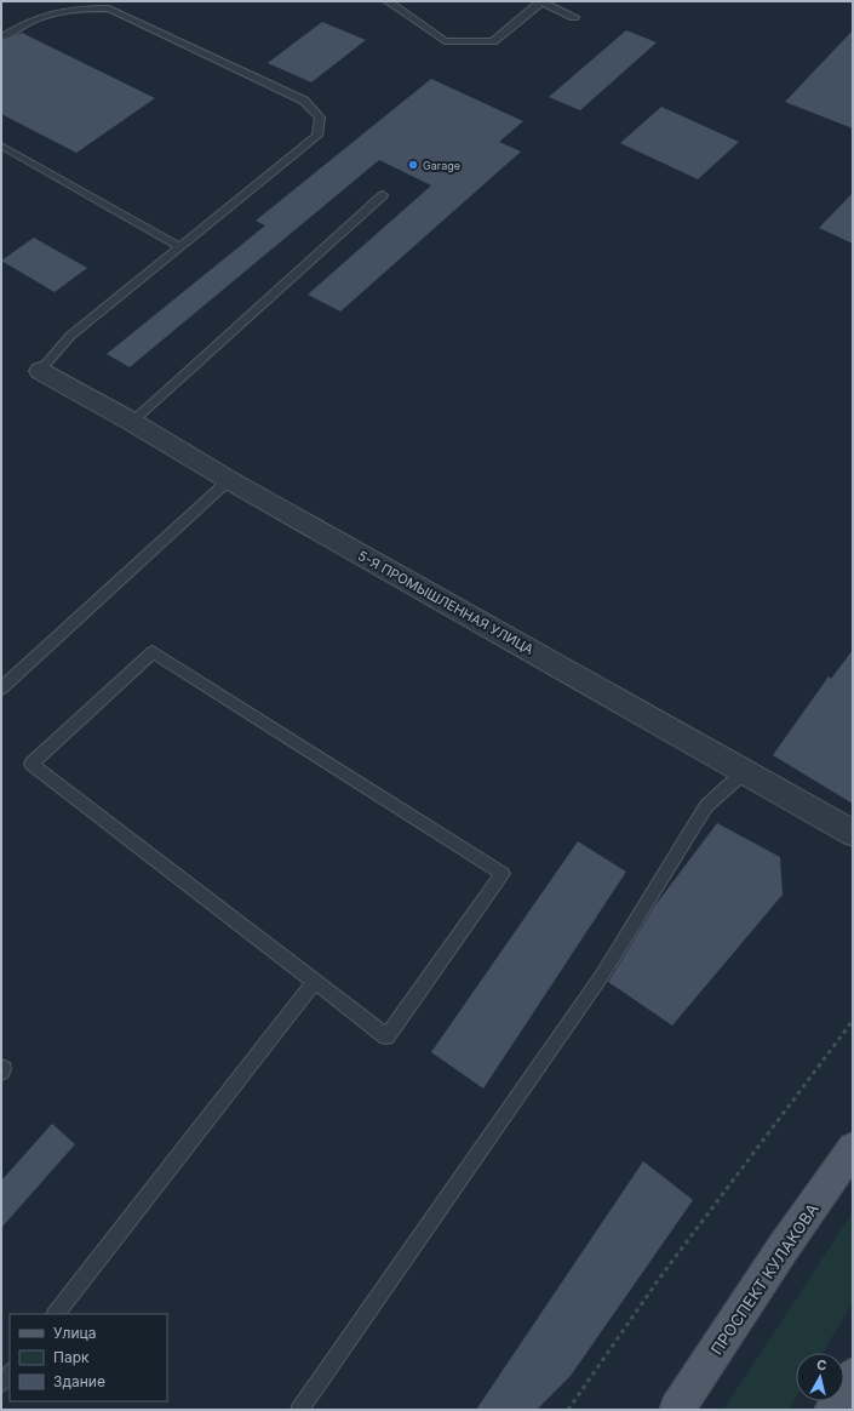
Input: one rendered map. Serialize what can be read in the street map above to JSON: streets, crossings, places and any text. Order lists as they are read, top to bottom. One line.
{"streets":{"main road":["ПРОСПЕКТ КУЛАКОВА"],"street":["5-Я ПРОМЫШЛЕННАЯ УЛИЦА"]},"places":["Garage"],"legend":["Улица","Парк","Здание"],"north":"top"}
